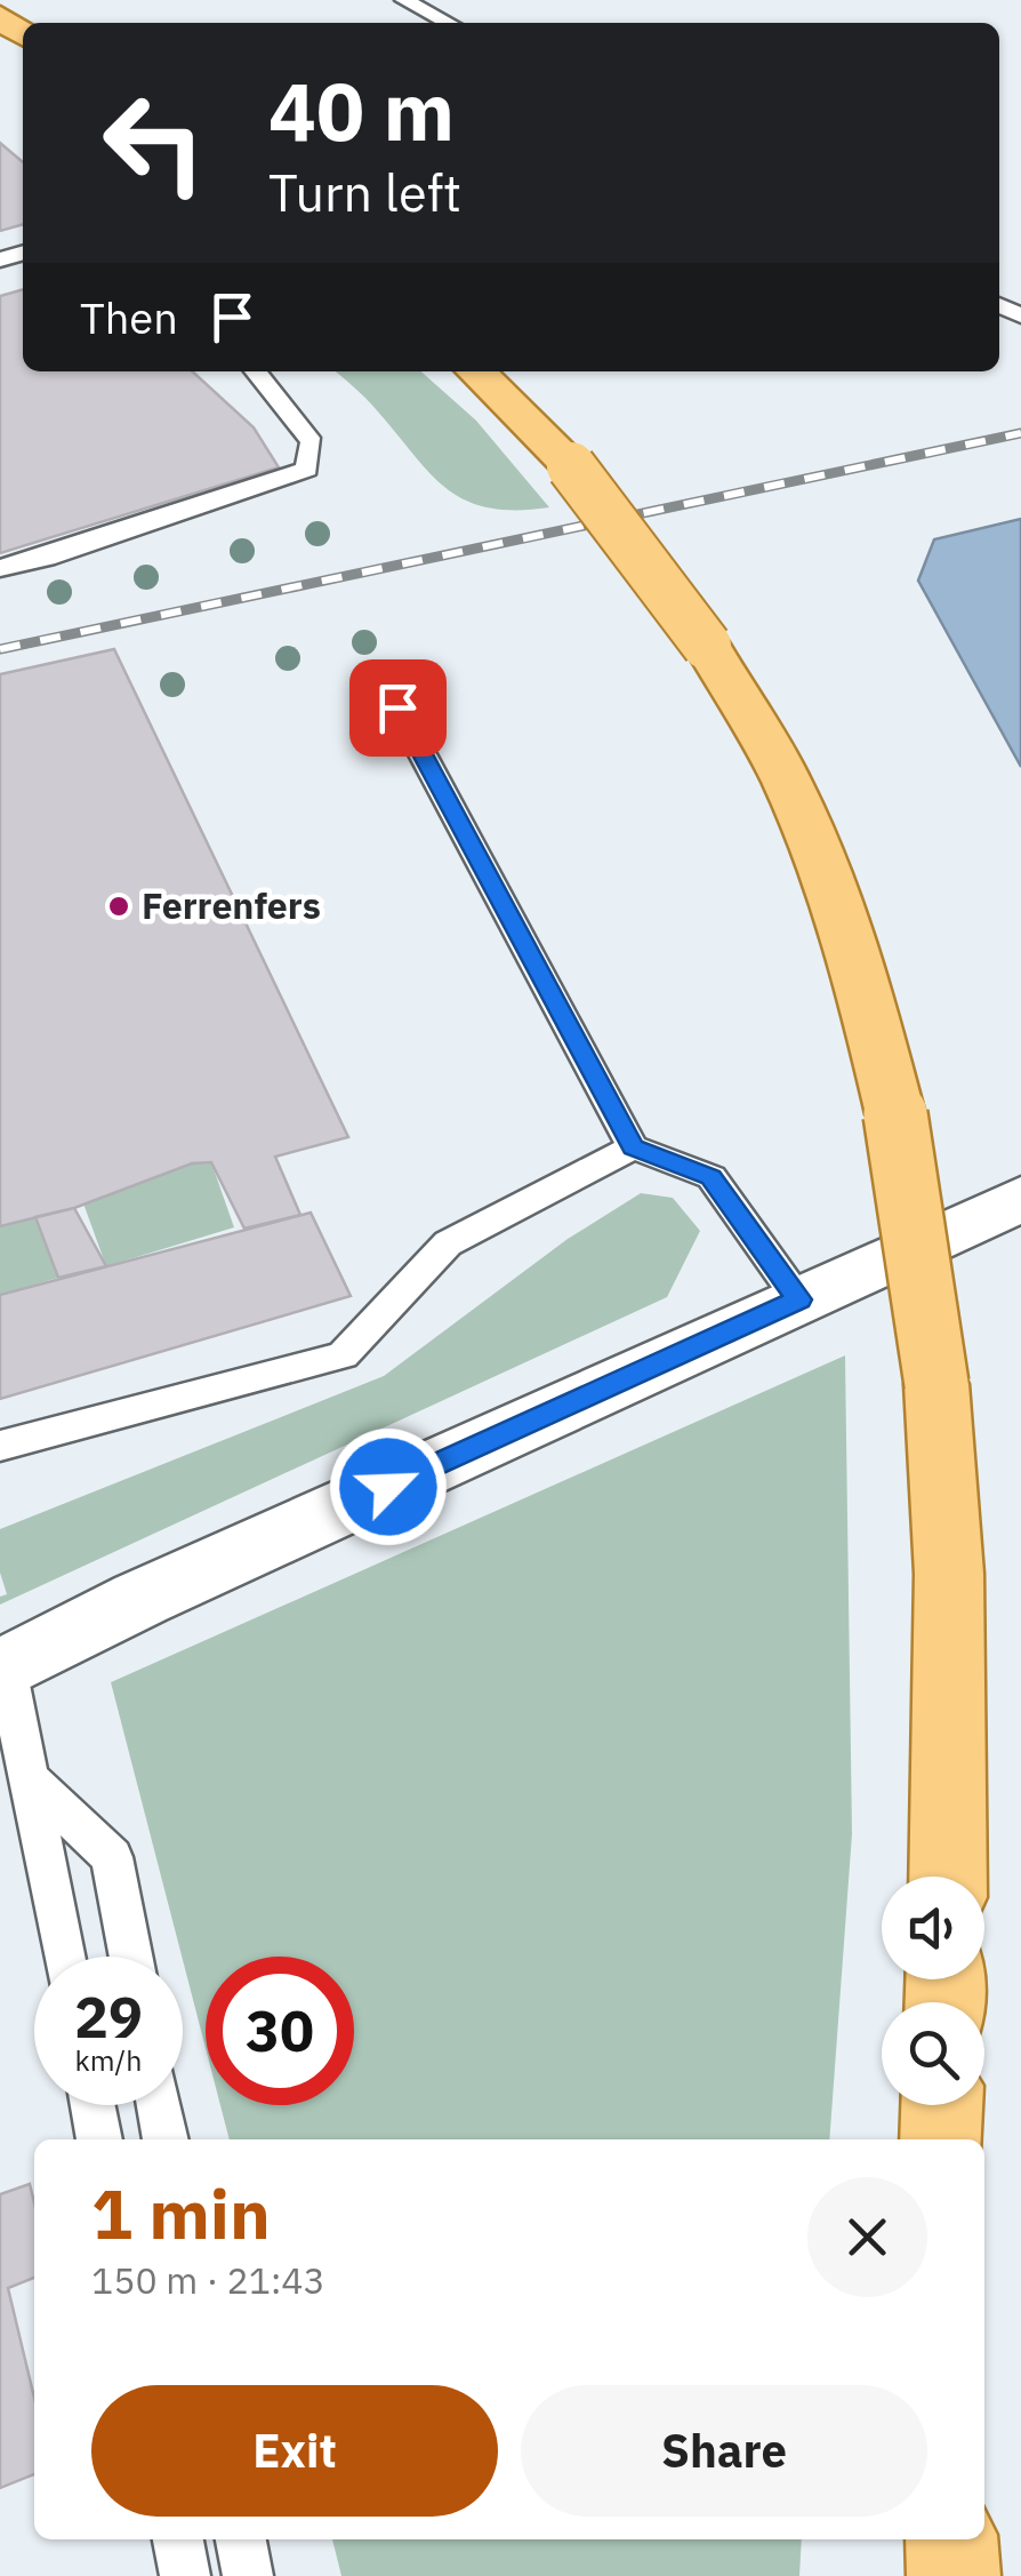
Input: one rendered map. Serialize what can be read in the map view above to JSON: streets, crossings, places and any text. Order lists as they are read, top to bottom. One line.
{"places":["Ferrenfers"],"page":{"turn":["40 m","Turn left"],"then":"Then","speed":"29 km/h","limit":"30","heading":["1 min","150 m · 21:43"],"buttons":["Exit","Share"]}}
